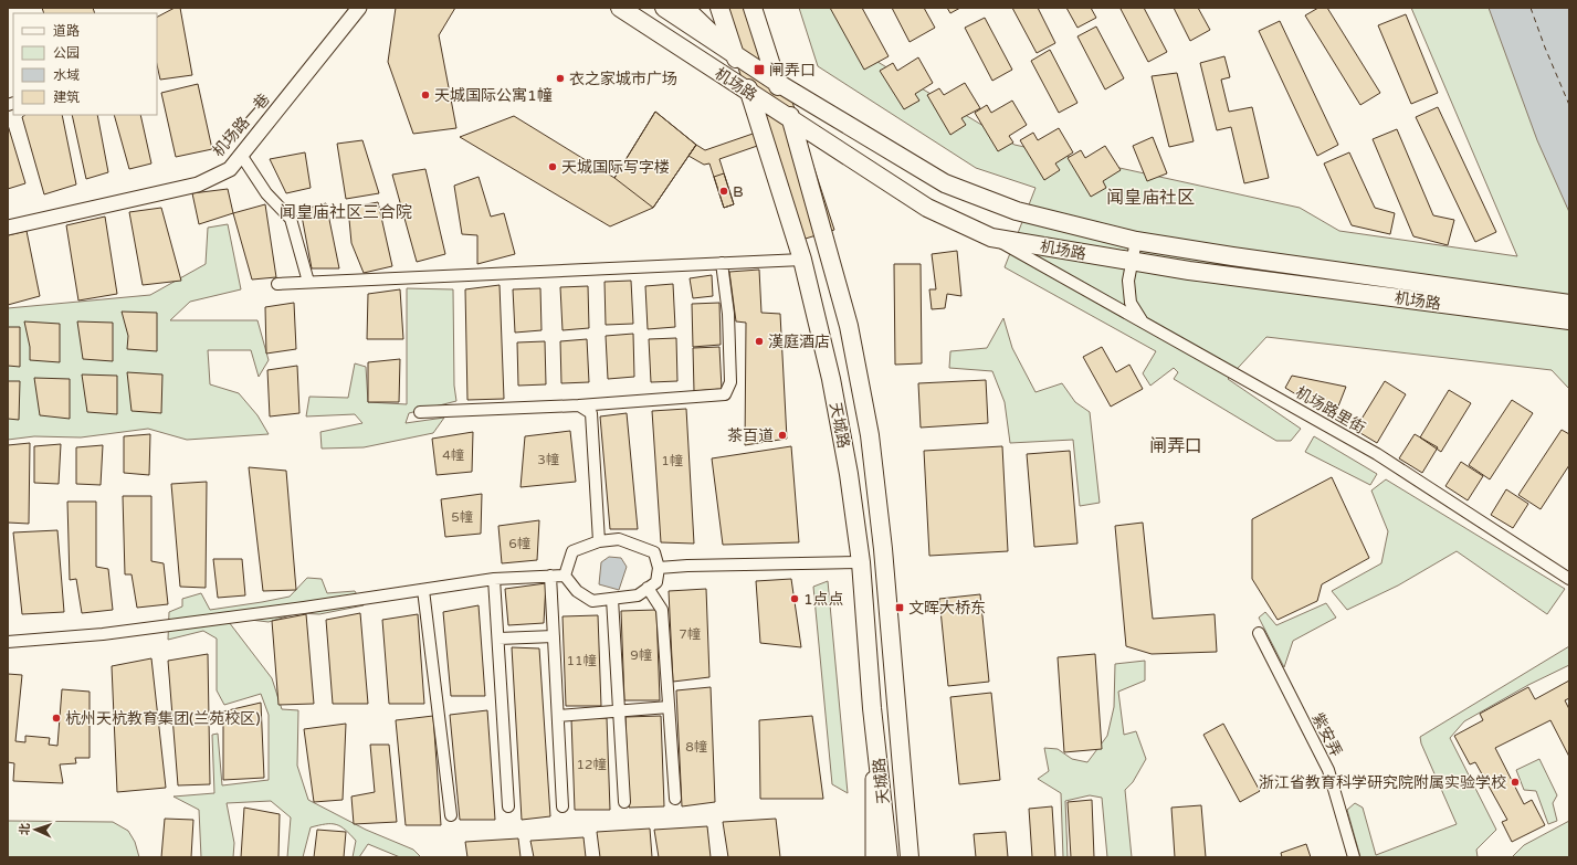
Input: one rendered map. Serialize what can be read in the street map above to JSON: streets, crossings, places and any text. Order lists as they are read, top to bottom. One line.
{"streets":{"main road":["机场路","天城路"],"street":["机场路一巷","机场路里街","紫安弄"]},"crossings":[["机场路","机场路里街"],["机场路","天城路"]],"districts":["闻皇庙社区","闻皇庙社区三合院","闸弄口"],"places":{"transit":["闸弄口","文晖大桥东"],"other":["衣之家城市广场","天城国际公寓1幢","天城国际写字楼","B","漢庭酒店","茶百道","1点点","杭州天杭教育集团(兰苑校区)","浙江省教育科学研究院附属实验学校"]},"house_numbers":["4幢","3幢","1幢","5幢","6幢","7幢","9幢","11幢","8幢","12幢"],"legend":["道路","公园","水域","建筑"],"north":"left"}
